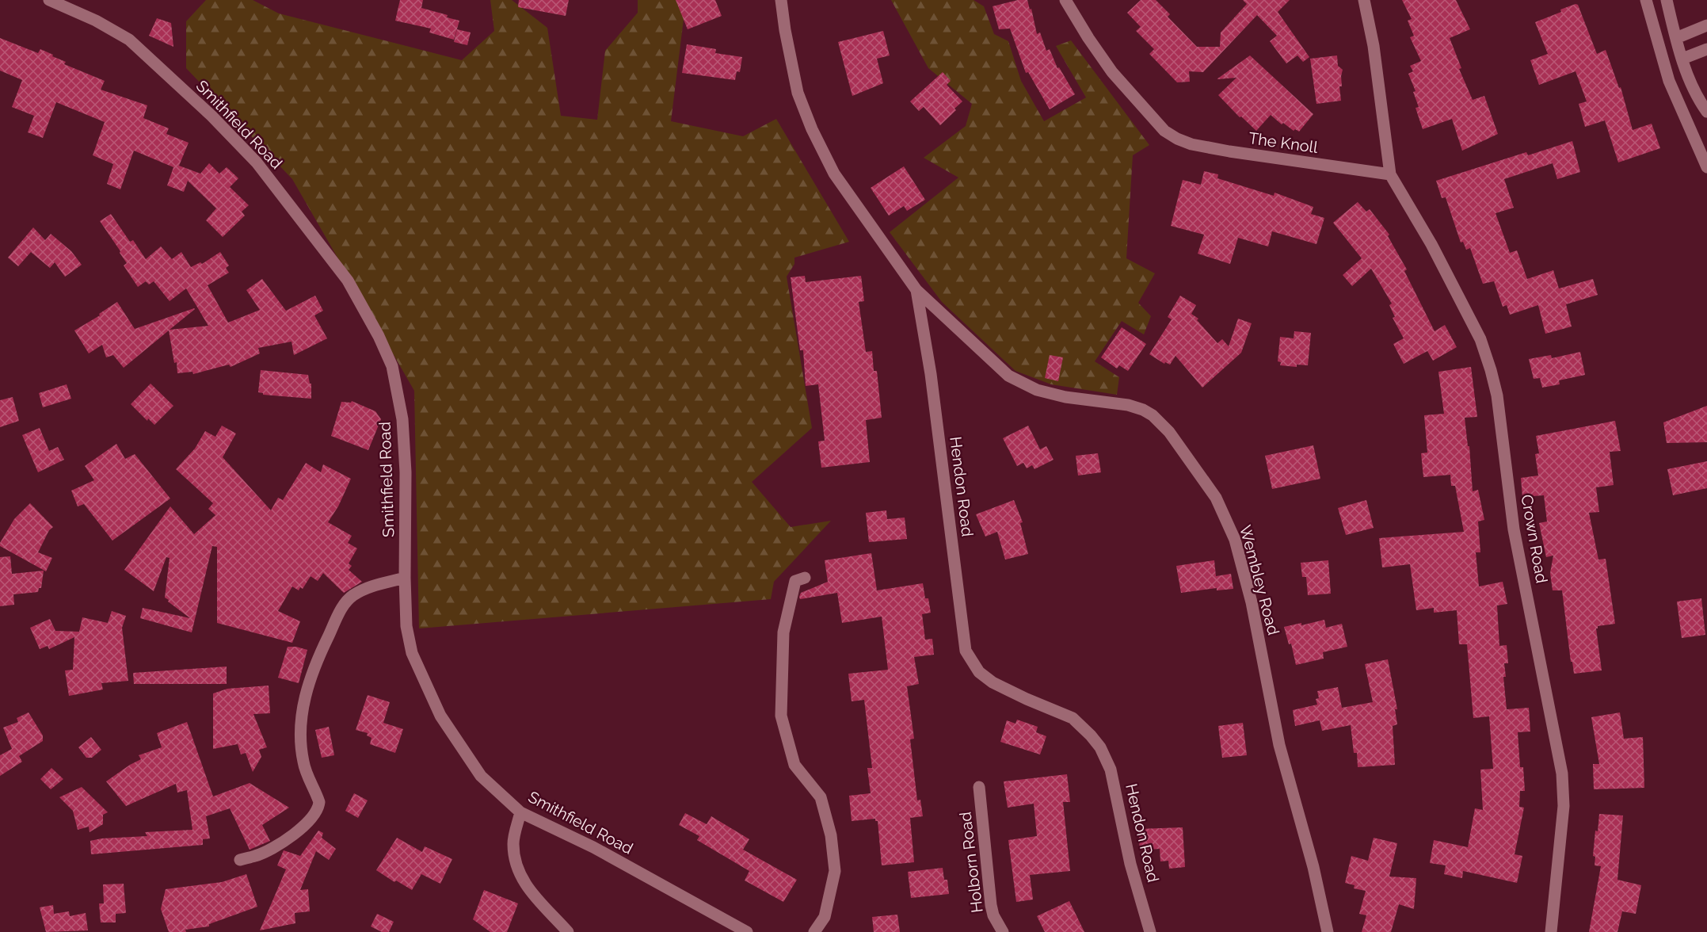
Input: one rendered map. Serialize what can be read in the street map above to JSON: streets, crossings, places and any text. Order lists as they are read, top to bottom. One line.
{"streets":{"street":["Smithfield Road","The Knoll","Hendon Road","Crown Road","Wembley Road","Holborn Road"]},"crossings":[["The Knoll","Crown Road"],["Hendon Road","Wembley Road"]]}
